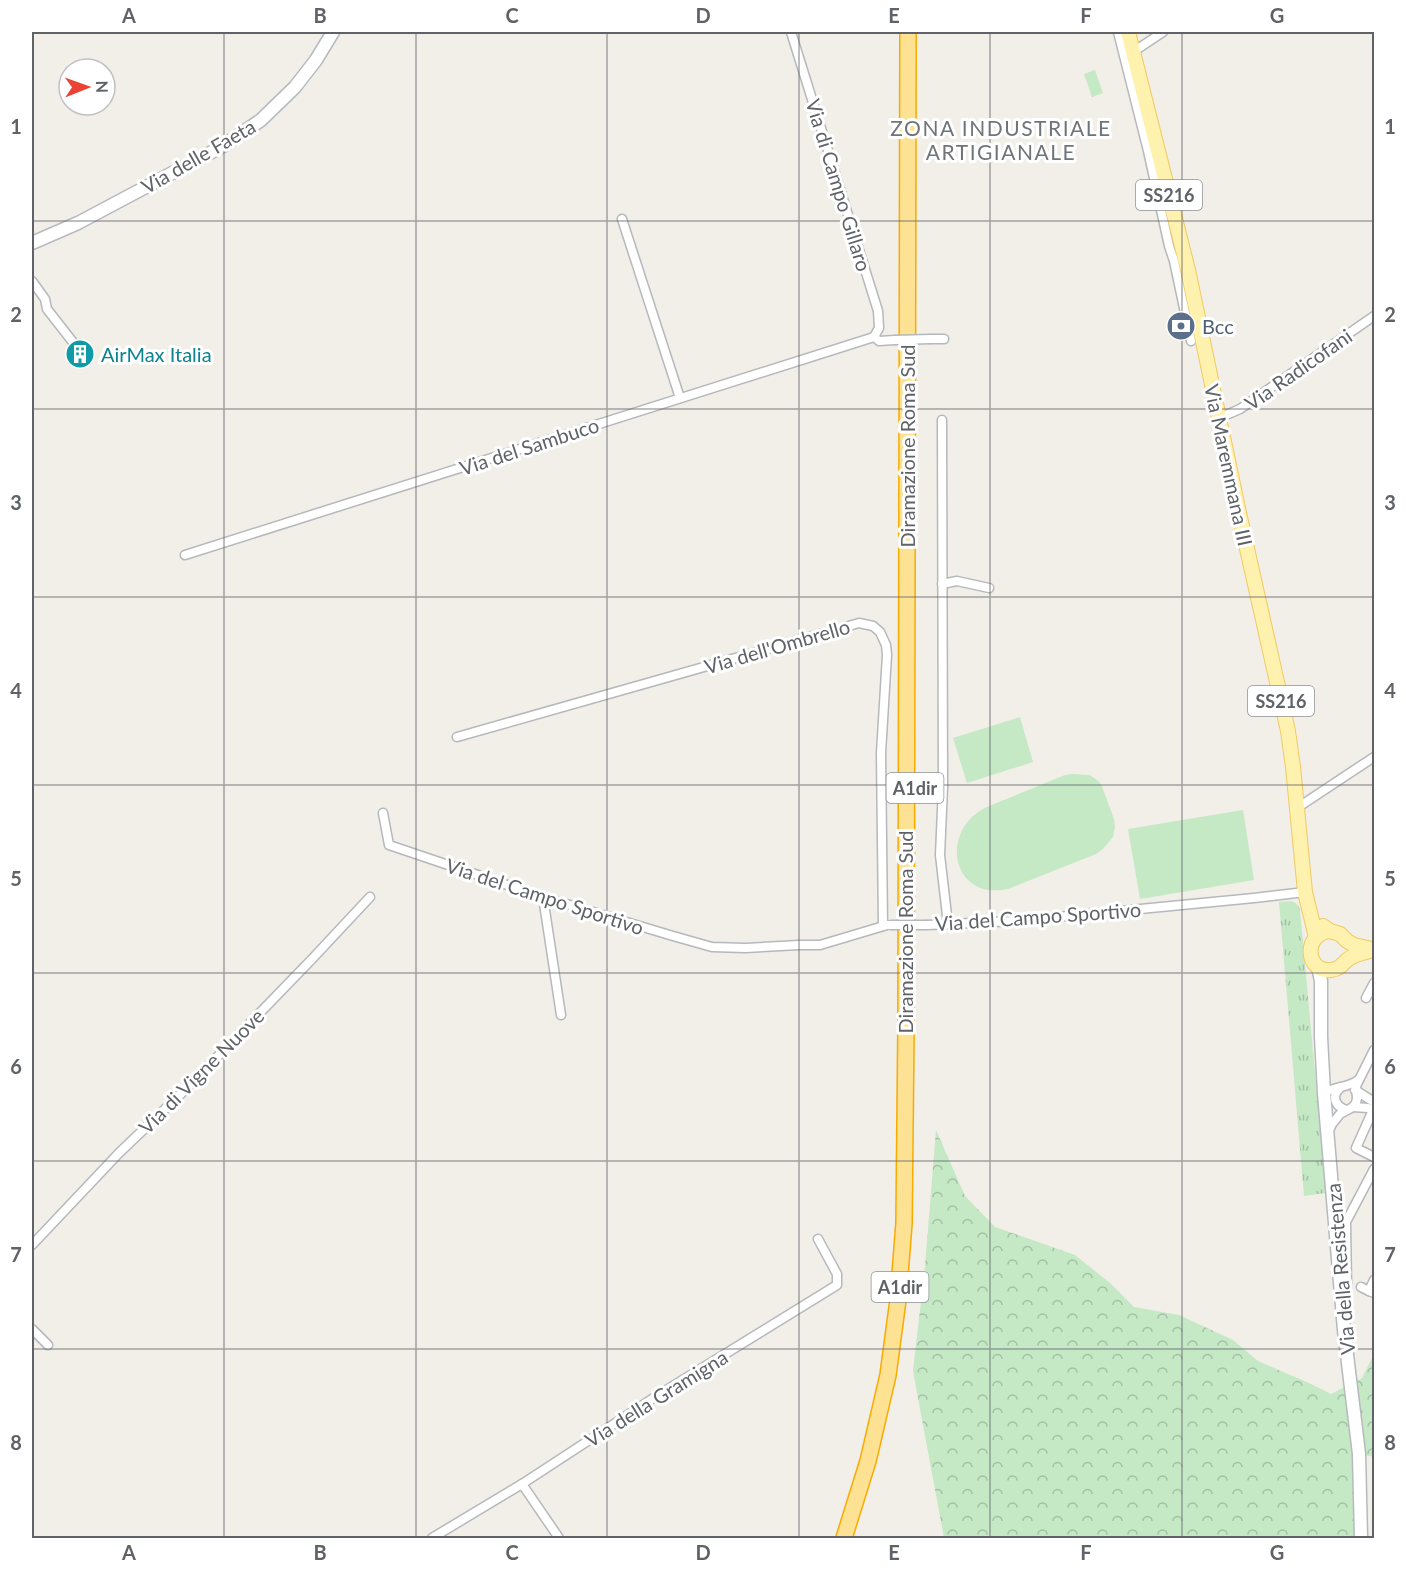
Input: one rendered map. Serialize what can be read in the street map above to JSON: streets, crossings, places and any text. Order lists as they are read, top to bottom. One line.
{"streets":{"highway":["Diramazione Roma Sud","A1dir"],"main road":["SS216","Via Maremmana III"],"street":["Via delle Faeta","Via di Campo Gillaro","Via Radicofani","Via del Sambuco","Via dell'Ombrello","Via del Campo Sportivo","Via di Vigne Nuove","Via della Resistenza","Via della Gramigna"]},"crossings":[["Via di Campo Gillaro","Via del Sambuco"],["Via Radicofani","Via Maremmana III"],["Via Maremmana III","Via del Campo Sportivo"],["Via Maremmana III","Via della Resistenza"],["Via dell'Ombrello","Via del Campo Sportivo"]],"districts":["ZONA INDUSTRIALE ARTIGIANALE"],"places":{"bank":["Bcc"],"building":["AirMax Italia"]},"north":"right","grid":{"columns":["A","B","C","D","E","F","G"],"rows":["1","2","3","4","5","6","7","8"]}}
